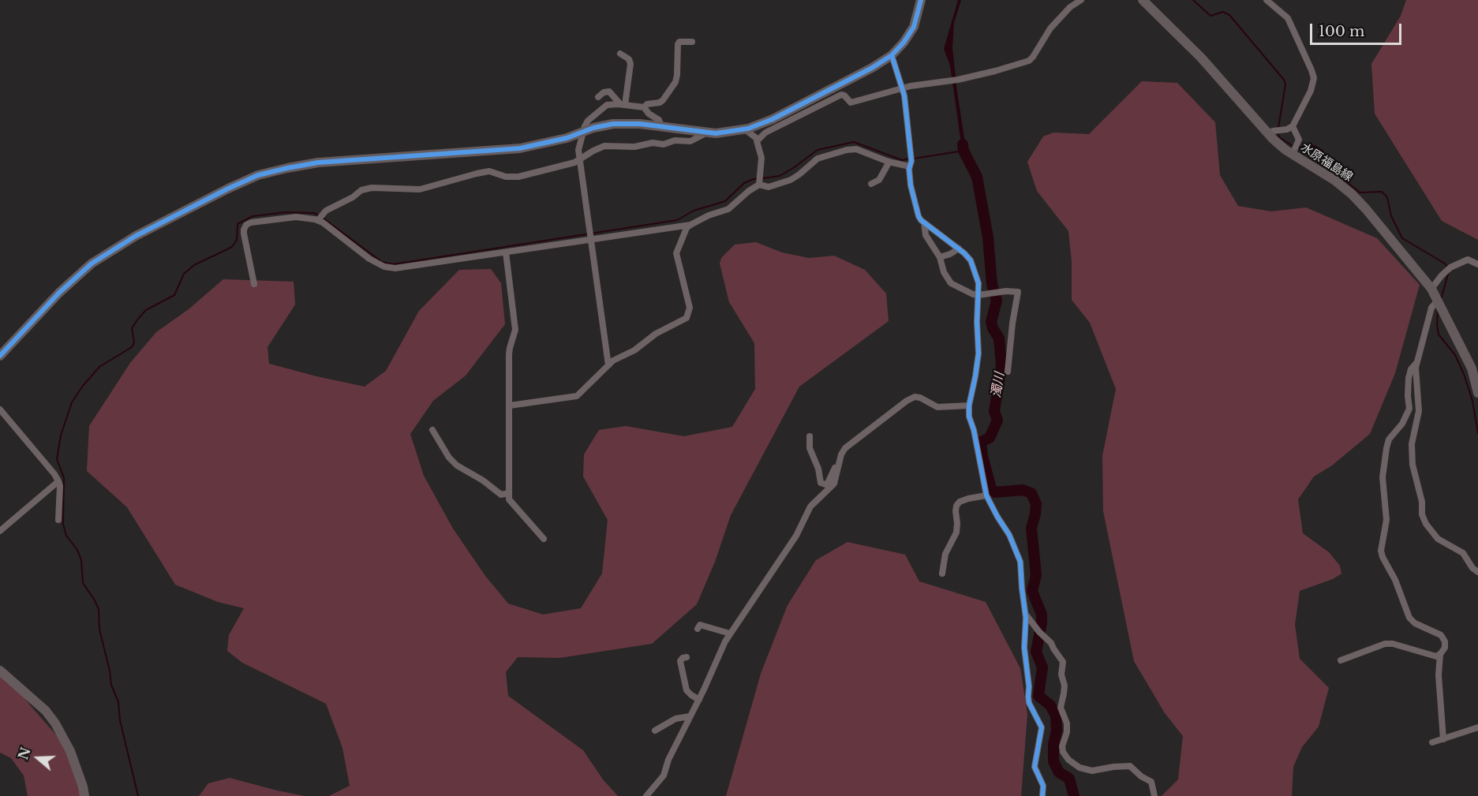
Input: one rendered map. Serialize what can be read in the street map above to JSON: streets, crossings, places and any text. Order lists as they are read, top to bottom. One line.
{"streets":{"street":["水原福島線"]},"water":["濁川"],"scale_bar":"100 m","north":"left"}
